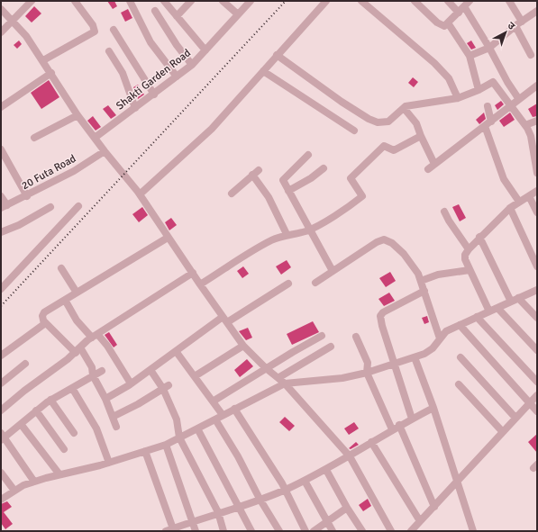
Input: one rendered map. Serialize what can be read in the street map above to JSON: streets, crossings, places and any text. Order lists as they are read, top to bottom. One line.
{"streets":{"street":["Shakti Garden Road","20 Futa Road"]},"north":"top right"}
